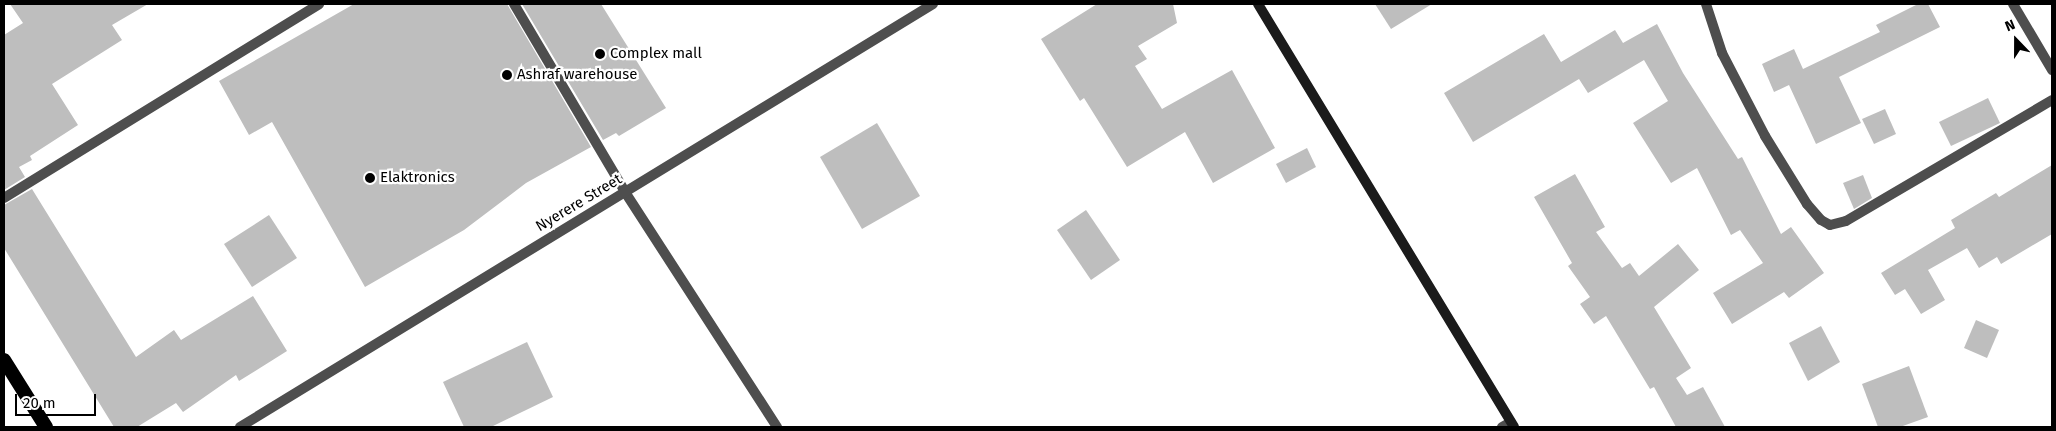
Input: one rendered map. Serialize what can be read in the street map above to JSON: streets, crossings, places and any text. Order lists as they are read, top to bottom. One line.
{"streets":{"street":["Nyerere Street"]},"places":["Complex mall","Ashraf warehouse","Elaktronics"],"scale_bar":"20 m","north":"top"}
